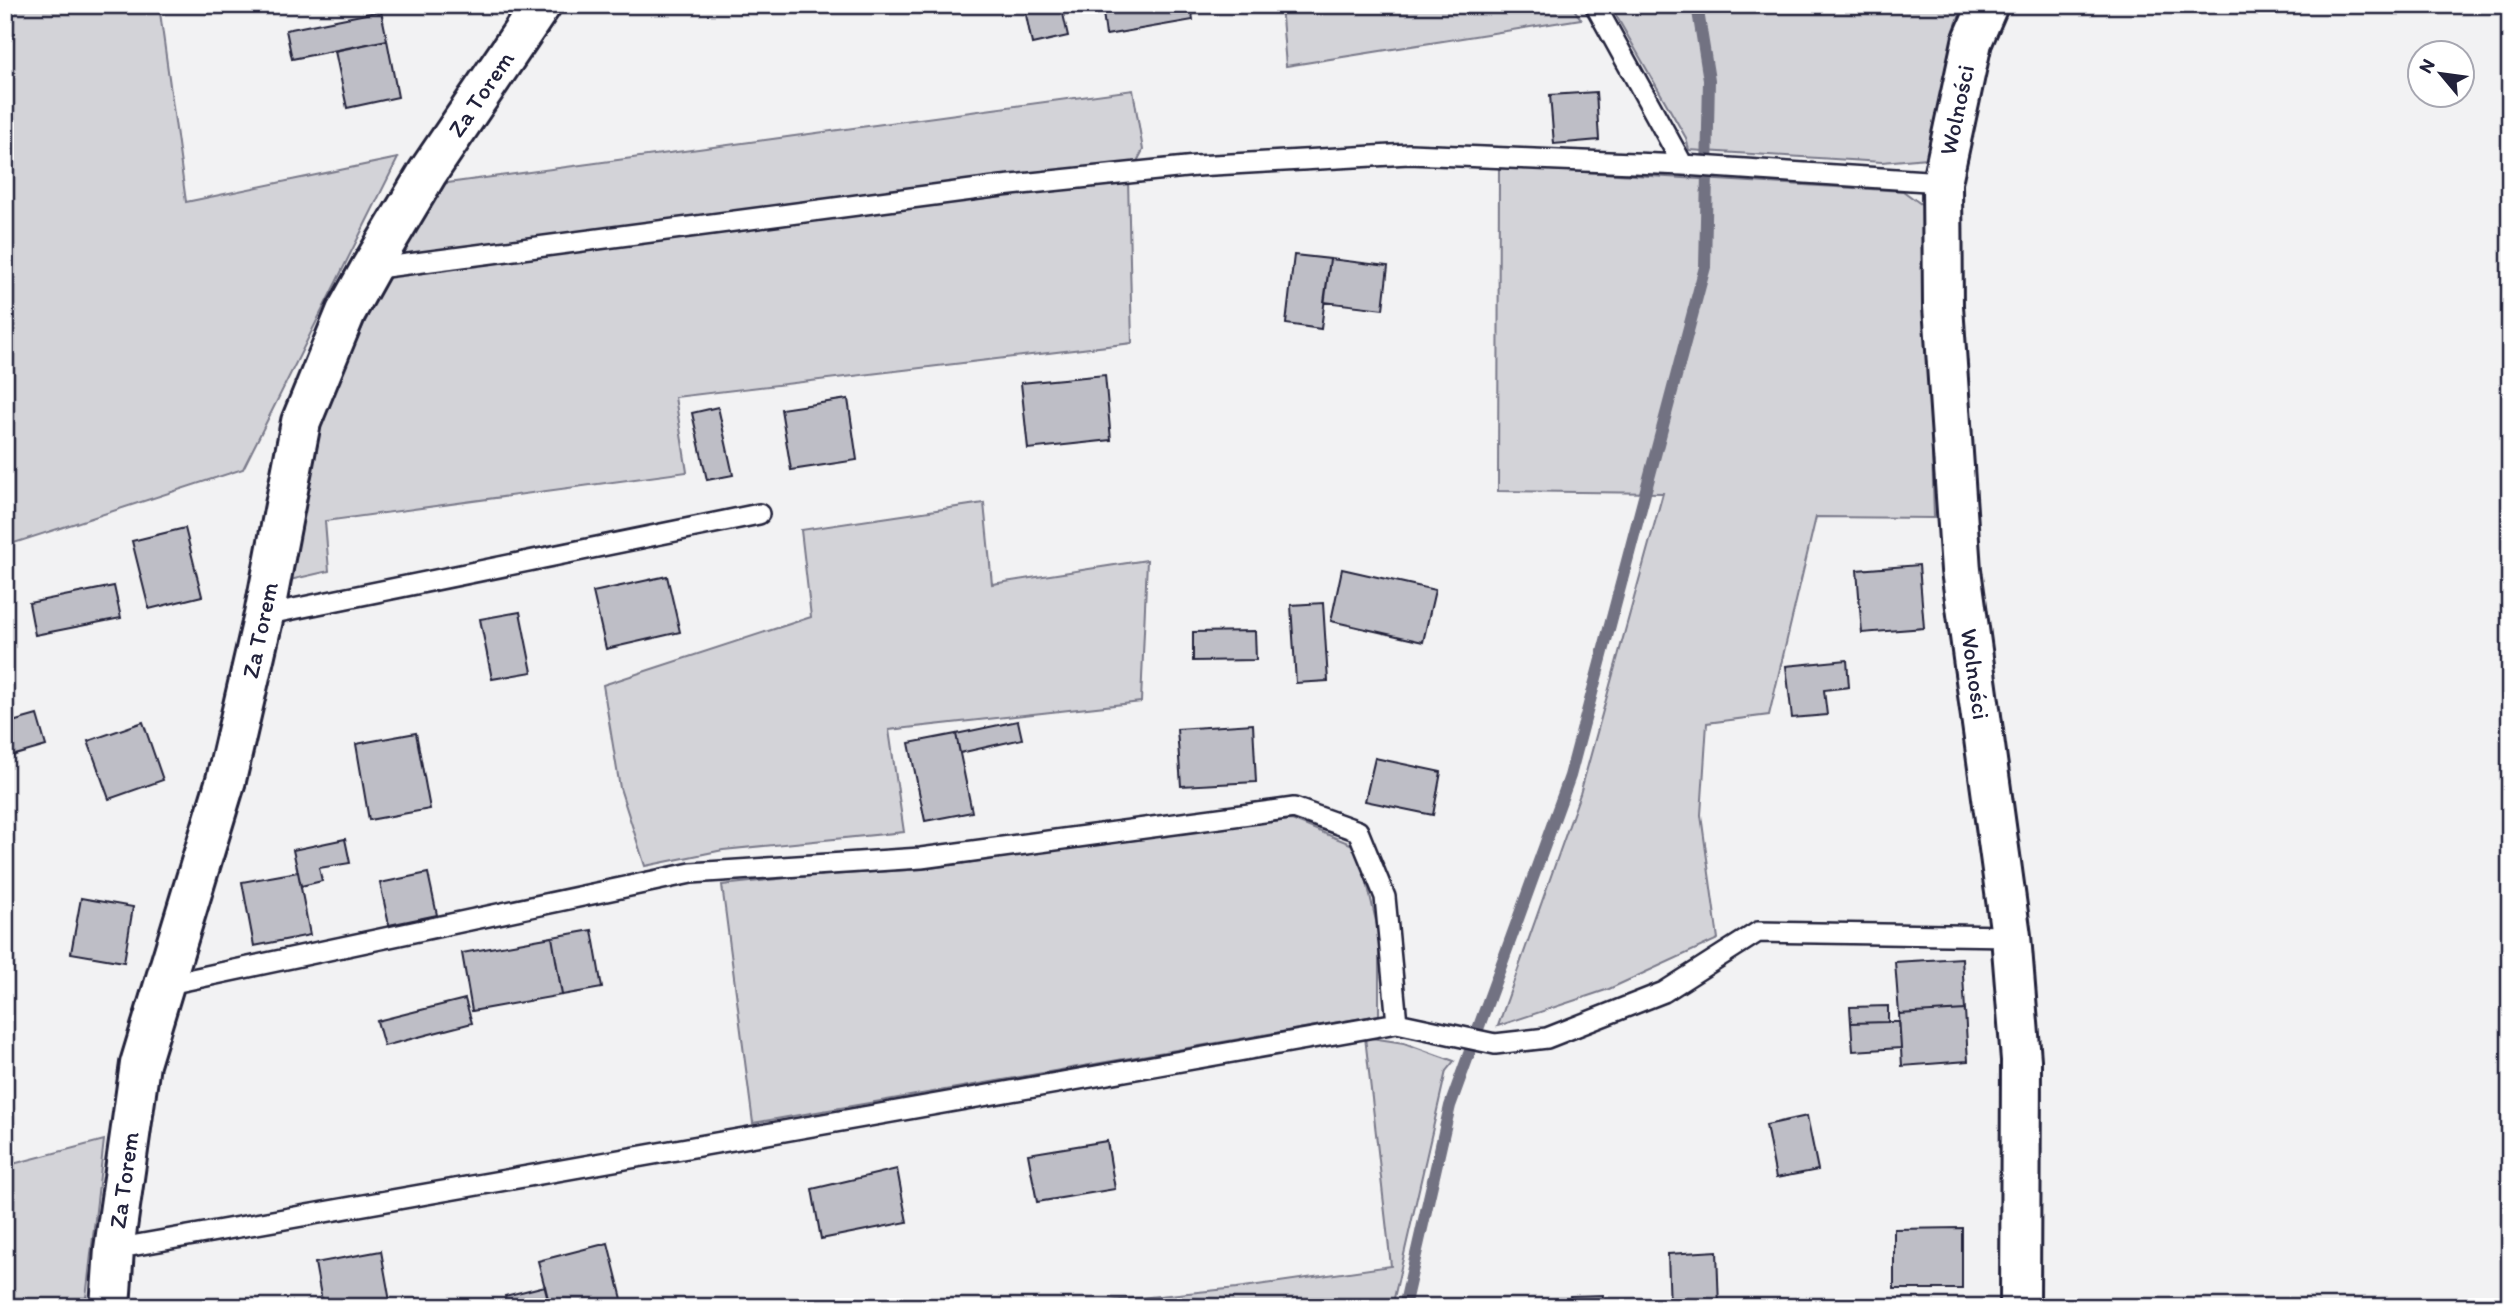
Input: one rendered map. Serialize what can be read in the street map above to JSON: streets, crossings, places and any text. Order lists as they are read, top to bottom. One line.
{"streets":{"street":["Za Torem","Wolności"]},"north":"top left"}
